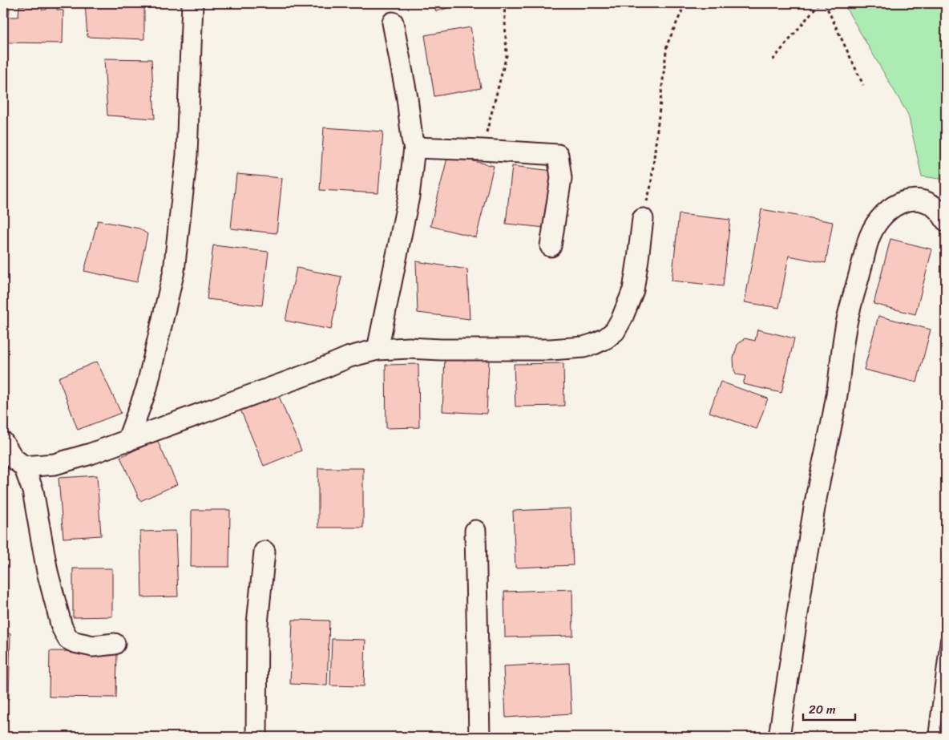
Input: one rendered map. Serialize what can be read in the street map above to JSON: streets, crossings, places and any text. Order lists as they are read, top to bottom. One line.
{"scale_bar":"20 m"}
